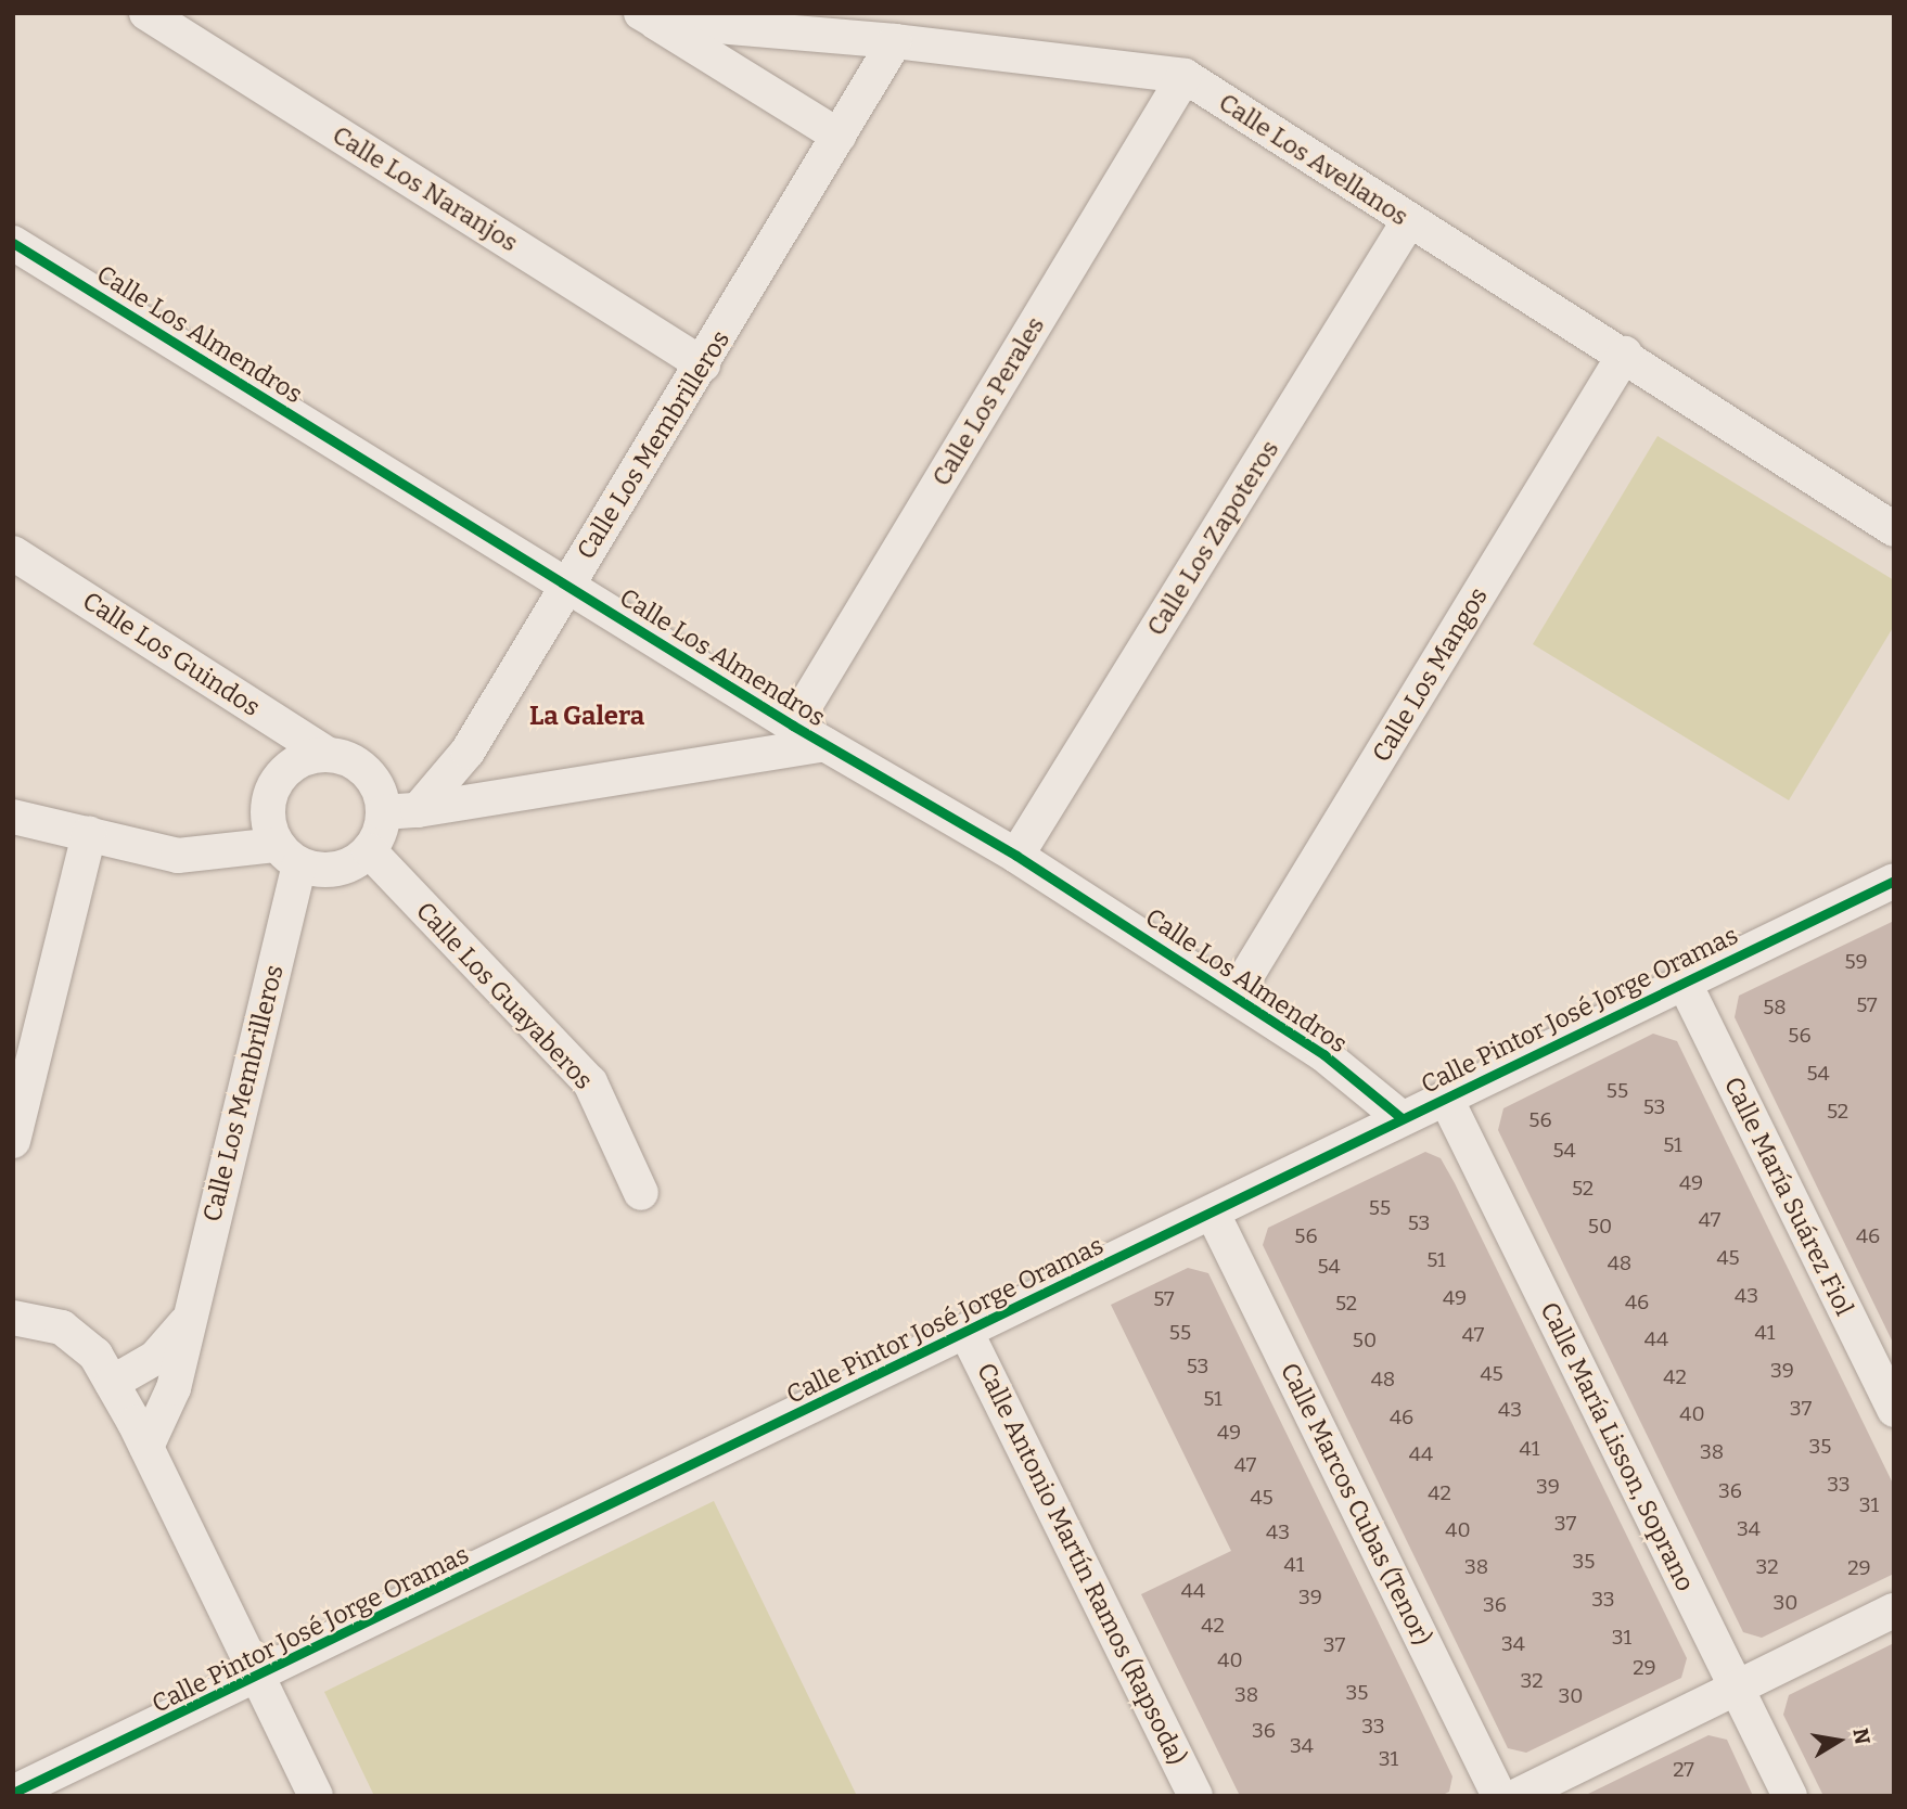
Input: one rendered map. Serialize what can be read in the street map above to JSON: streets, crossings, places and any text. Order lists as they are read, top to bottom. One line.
{"streets":{"street":["Calle Los Avellanos","Calle Los Naranjos","Calle Los Almendros","Calle Los Perales","Calle Los Membrilleros","Calle Los Zapoteros","Calle Los Guindos","Calle Los Mangos","Calle Los Guayaberos","Calle Pintor José Jorge Oramas","Calle María Suárez Fiol","Calle María Lisson, Soprano","Calle Marcos Cubas (Tenor)","Calle Antonio Martín Ramos (Rapsoda)"]},"crossings":[["Calle Los Avellanos","Calle Los Perales"],["Calle Los Avellanos","Calle Los Membrilleros"],["Calle Los Avellanos","Calle Los Zapoteros"],["Calle Los Avellanos","Calle Los Mangos"],["Calle Los Naranjos","Calle Los Membrilleros"],["Calle Los Almendros","Calle Los Perales"],["Calle Los Almendros","Calle Los Membrilleros"],["Calle Los Almendros","Calle Los Zapoteros"],["Calle Los Almendros","Calle Los Mangos"],["Calle Los Almendros","Calle Pintor José Jorge Oramas"],["Calle Los Membrilleros","Calle Los Guindos"],["Calle Los Membrilleros","Calle Los Guayaberos"],["Calle Los Guindos","Calle Los Guayaberos"],["Calle Pintor José Jorge Oramas","Calle María Suárez Fiol"],["Calle Pintor José Jorge Oramas","Calle María Lisson, Soprano"],["Calle Pintor José Jorge Oramas","Calle Marcos Cubas (Tenor)"],["Calle Pintor José Jorge Oramas","Calle Antonio Martín Ramos (Rapsoda)"]],"districts":["La Galera"],"house_numbers":["59","57","58","56","54","55","53","52","56","51","54","49","52","55","47","53","50","56","46","45","51","48","54","43","49","57","46","52","55","41","47","44","50","53","39","45","42","48","51","37","43","40","46","49","35","41","38","44","47","33","39","36","42","45","31","37","34","40","43","35","41","38","32","29","44","39","33","30","36","42","31","34","37","40","29","32","35","38","30","33","36","34","31","27"],"north":"right"}
